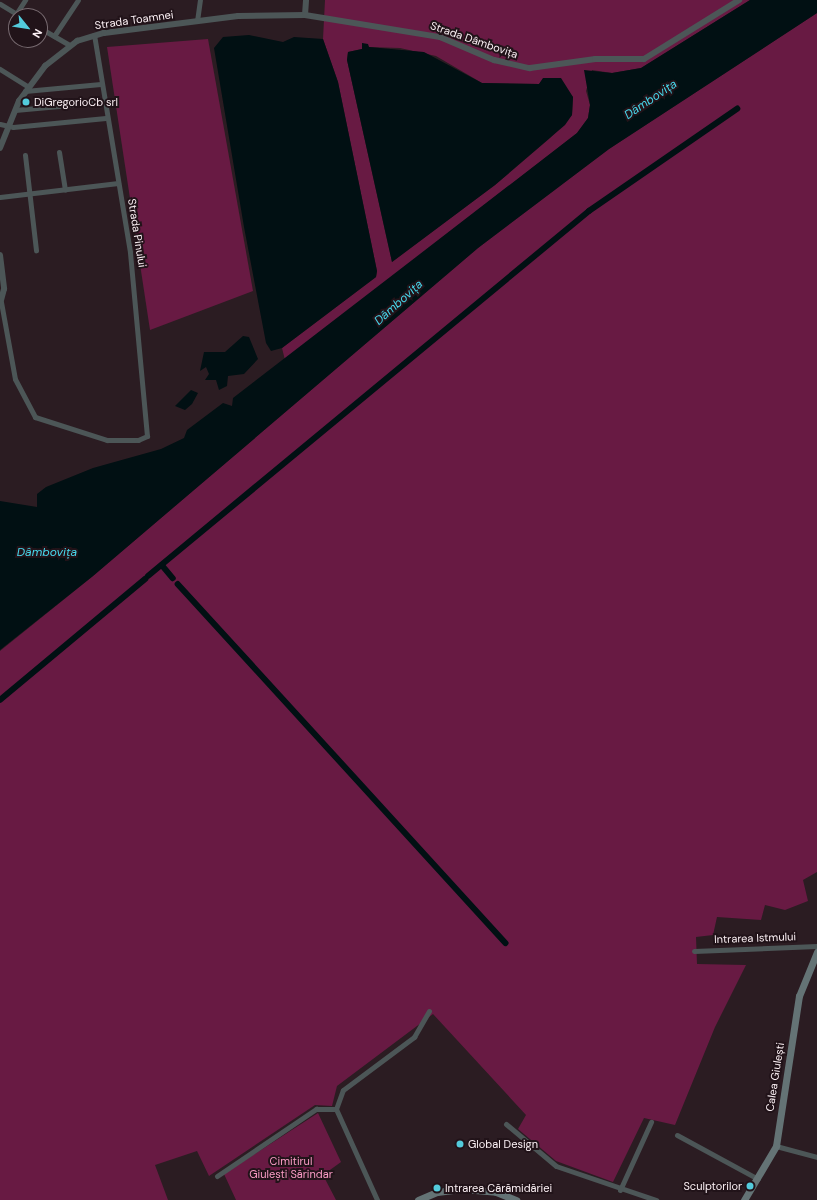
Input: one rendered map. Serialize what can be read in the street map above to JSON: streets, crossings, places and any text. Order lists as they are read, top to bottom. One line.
{"streets":{"main road":["Calea Giulești"],"street":["Strada Toamnei","Strada Dâmbovița","Strada Pinului","Intrarea Istmului"]},"crossings":[["Strada Toamnei","Strada Dâmbovița"],["Strada Toamnei","Strada Pinului"]],"water":["Dâmbovița"],"parks":["Cimitirul Giulești Sărindar"],"places":["DiGregorioCb srl","Global Design","Sculptorilor","Intrarea Cărămidăriei"],"north":"bottom right"}
